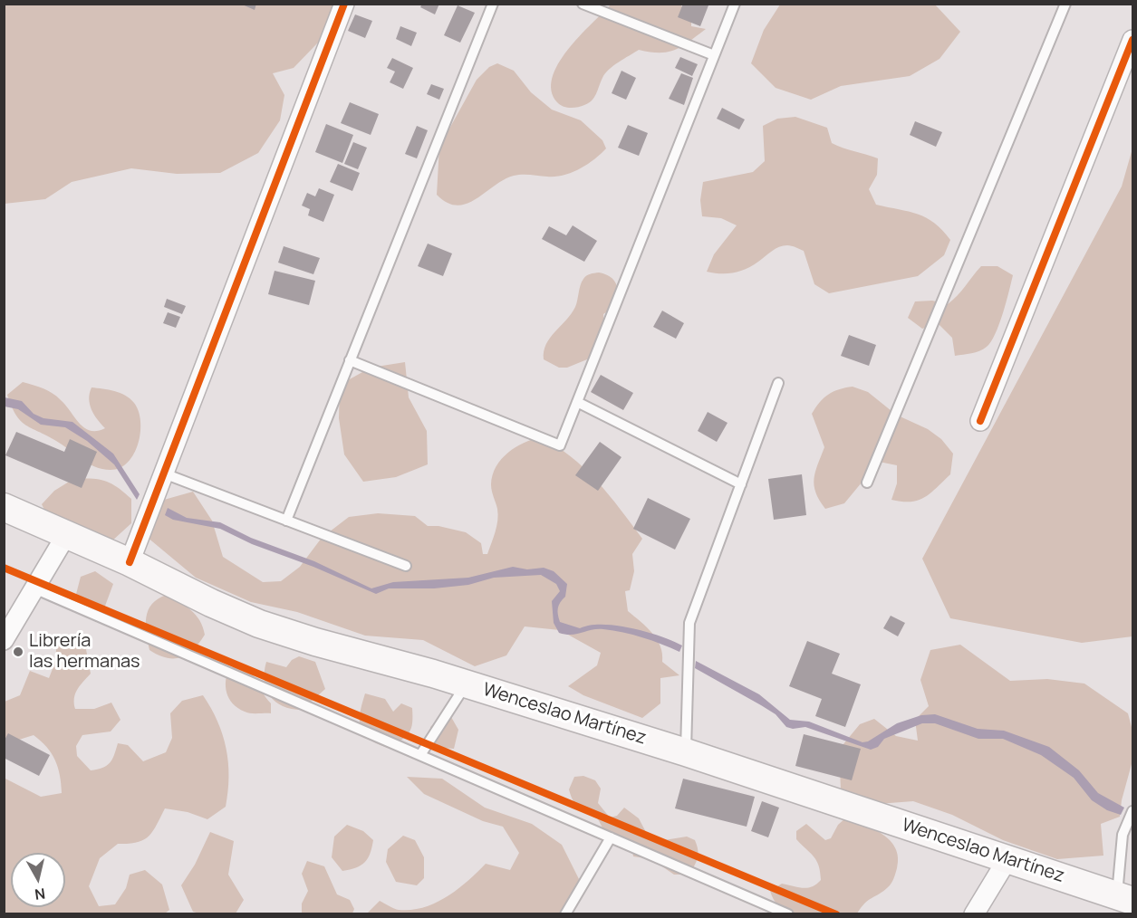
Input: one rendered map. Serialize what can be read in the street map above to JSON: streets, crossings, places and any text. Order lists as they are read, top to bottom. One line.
{"streets":{"main road":["Wenceslao Martínez"]},"places":["Librería las hermanas"],"north":"bottom"}
